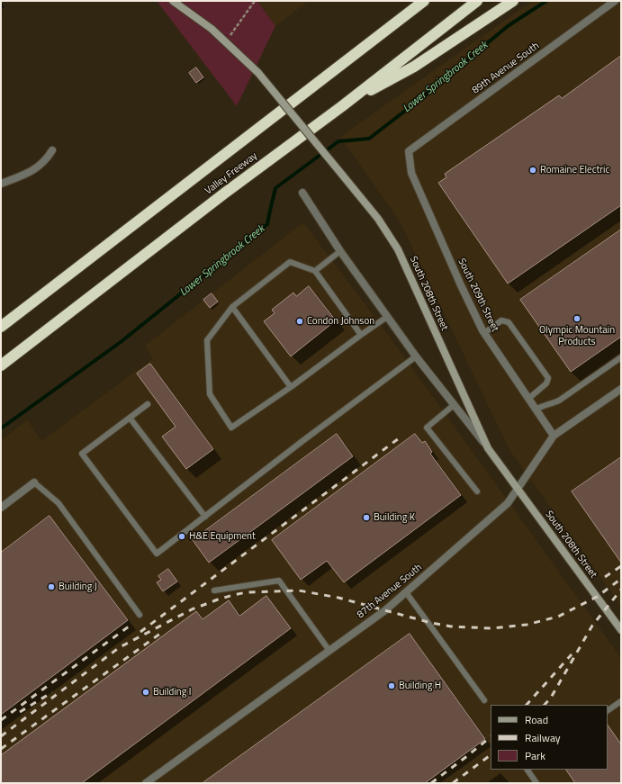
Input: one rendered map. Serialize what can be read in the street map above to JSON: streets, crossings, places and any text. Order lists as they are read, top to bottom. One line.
{"streets":{"highway":["Valley Freeway"],"street":["89th Avenue South","South 208th Street","South 209th Street","87th Avenue South"]},"crossings":[["89th Avenue South","South 209th Street"],["South 208th Street","87th Avenue South"],["South 209th Street","87th Avenue South"]],"water":["Lower Springbrook Creek"],"places":["Romaine Electric","Olympic Mountain Products","Condon Johnson","Building K","H&E Equipment","Building J","Building H","Building I"],"legend":["Road","Railway","Park"]}
